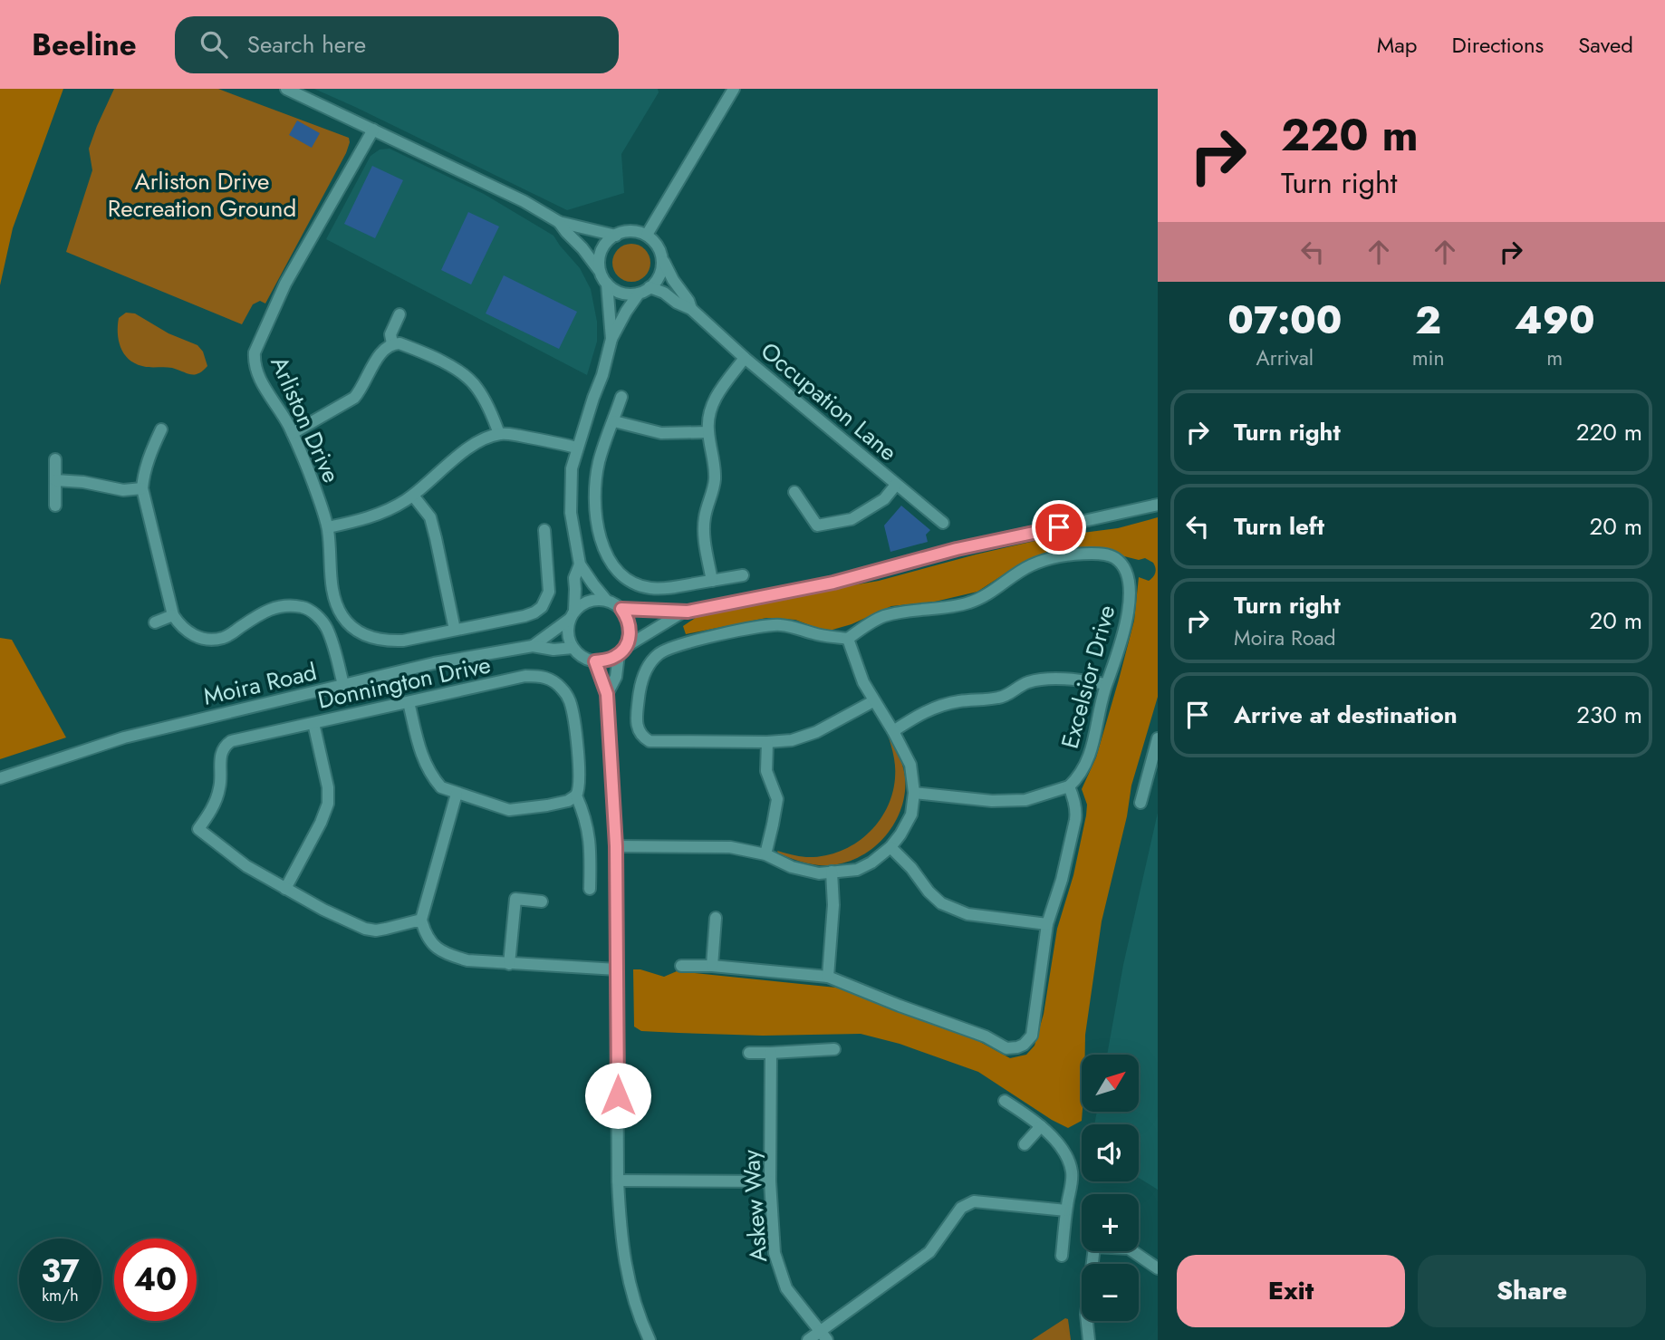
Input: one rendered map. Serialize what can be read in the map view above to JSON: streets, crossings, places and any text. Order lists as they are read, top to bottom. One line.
{"streets":{"street":["Occupation Lane","Arliston Drive","Excelsior Drive","Donnington Drive","Moira Road","Askew Way"]},"parks":["Arliston Drive Recreation Ground"],"north":"top right","page":{"header":"Beeline","search":"Search here","nav":["Map","Directions","Saved"],"turn":["220 m","Turn right"],"eta":["07:00","Arrival","2","min","490","m"],"list":[{"name":"Turn right","value":"220 m"},{"name":"Turn left","value":"20 m"},{"name":"Turn right","note":"Moira Road","value":"20 m"},{"name":"Arrive at destination","value":"230 m"}],"map_buttons":["+","−"],"speed":"37 km/h","limit":"40","buttons":["Exit","Share"]}}
